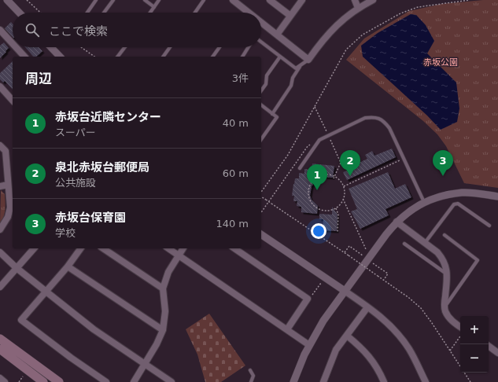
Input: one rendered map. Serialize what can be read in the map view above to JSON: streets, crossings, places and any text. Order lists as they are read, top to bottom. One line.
{"parks":["赤坂公園"],"page":{"search":"ここで検索","heading":["周辺","3件"],"list":[{"mark":"1","name":"赤坂台近隣センター","note":"スーパー","value":"40 m"},{"mark":"2","name":"泉北赤坂台郵便局","note":"公共施設","value":"60 m"},{"mark":"3","name":"赤坂台保育園","note":"学校","value":"140 m"}],"pins":["2","3","1"],"map_buttons":["+","−"]}}
